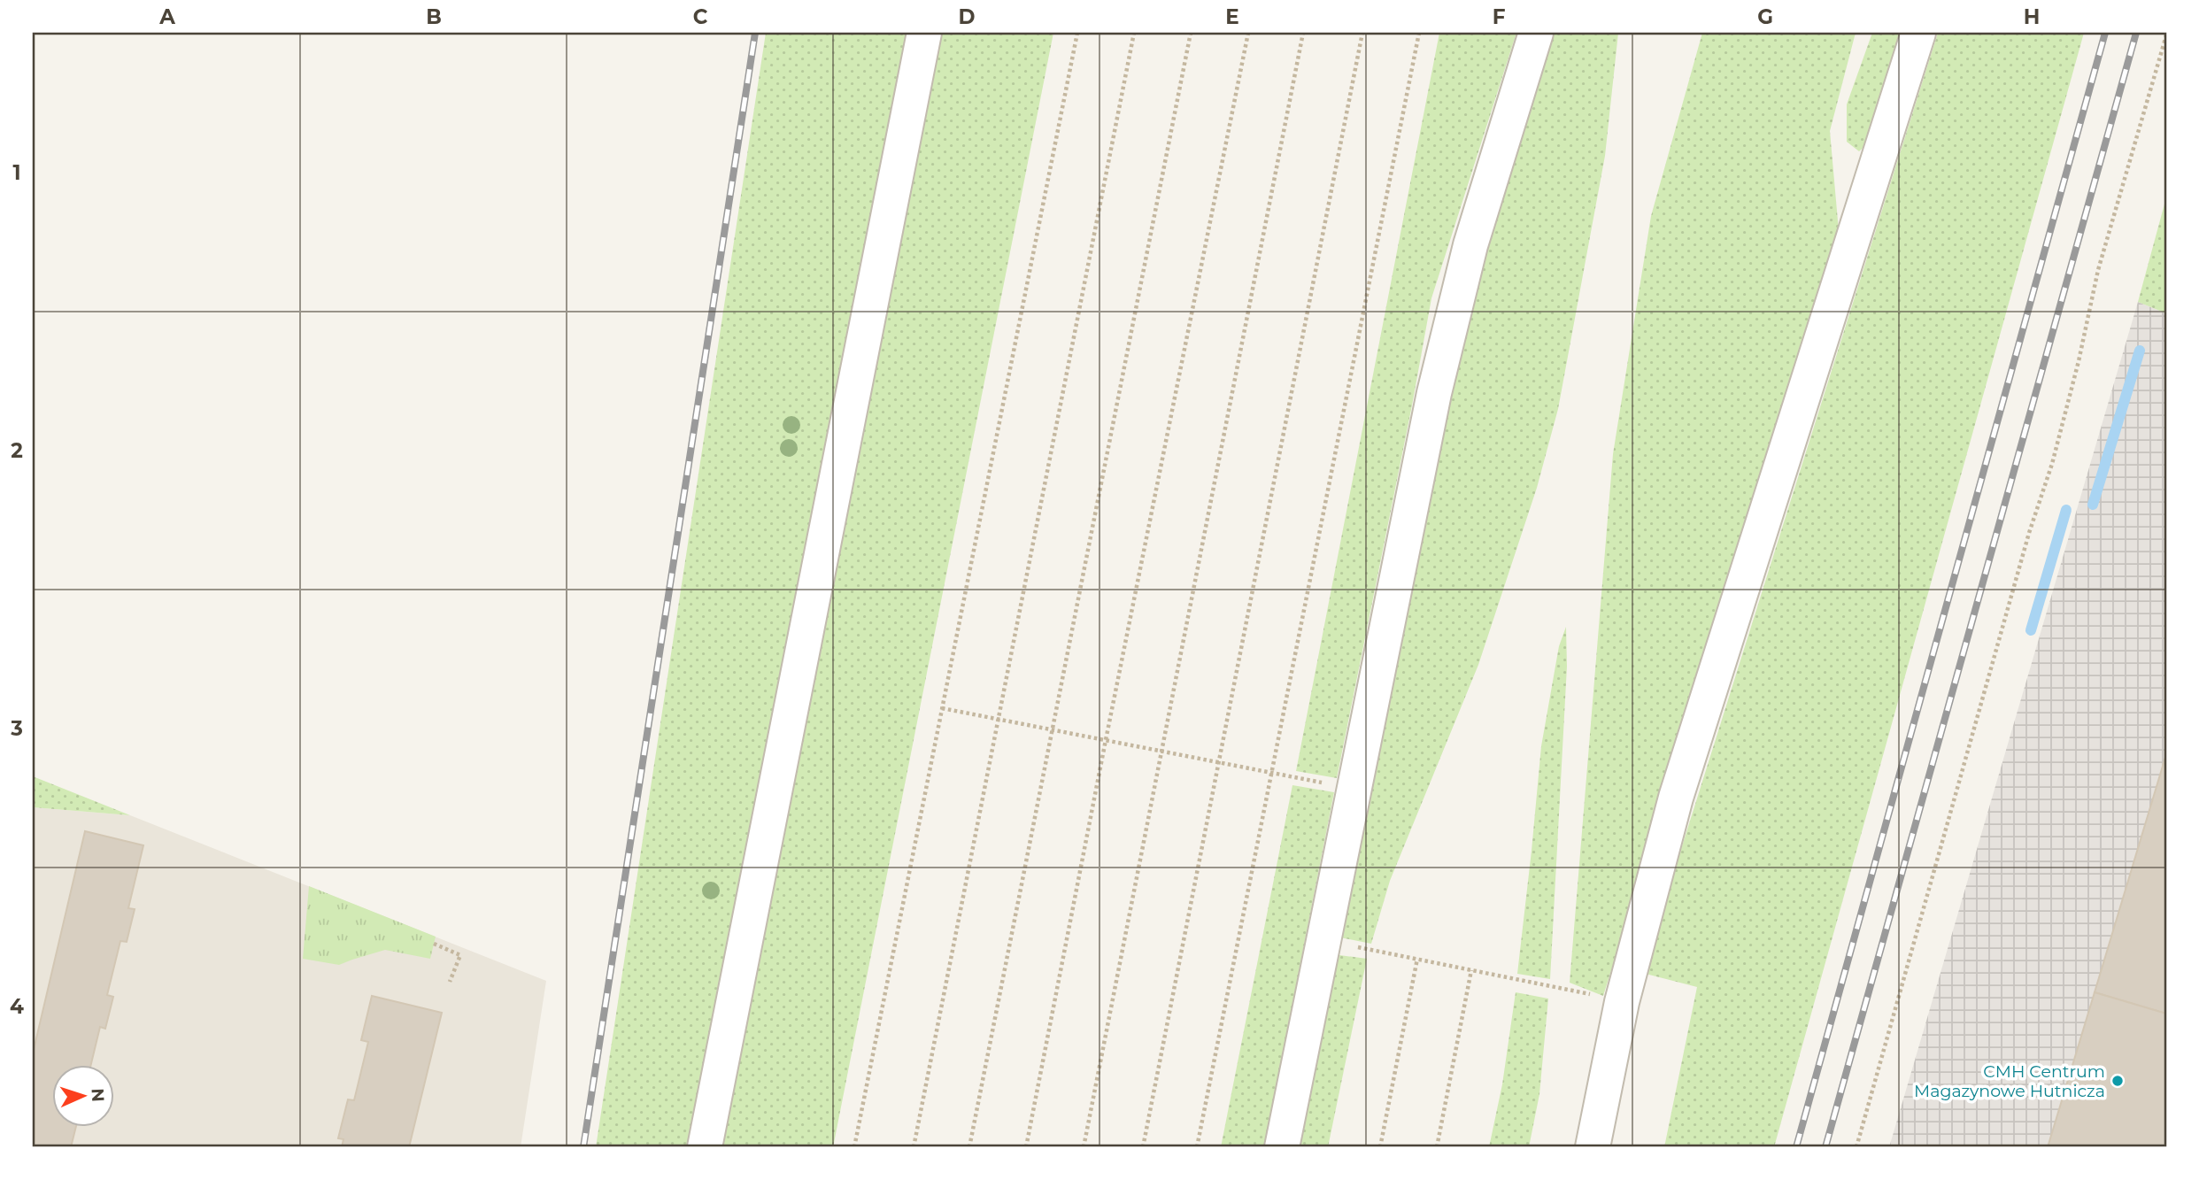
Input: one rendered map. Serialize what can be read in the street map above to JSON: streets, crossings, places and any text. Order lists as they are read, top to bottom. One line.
{"places":["CMH Centrum Magazynowe Hutnicza"],"north":"right","grid":{"columns":["A","B","C","D","E","F","G","H"],"rows":["1","2","3","4"]}}
